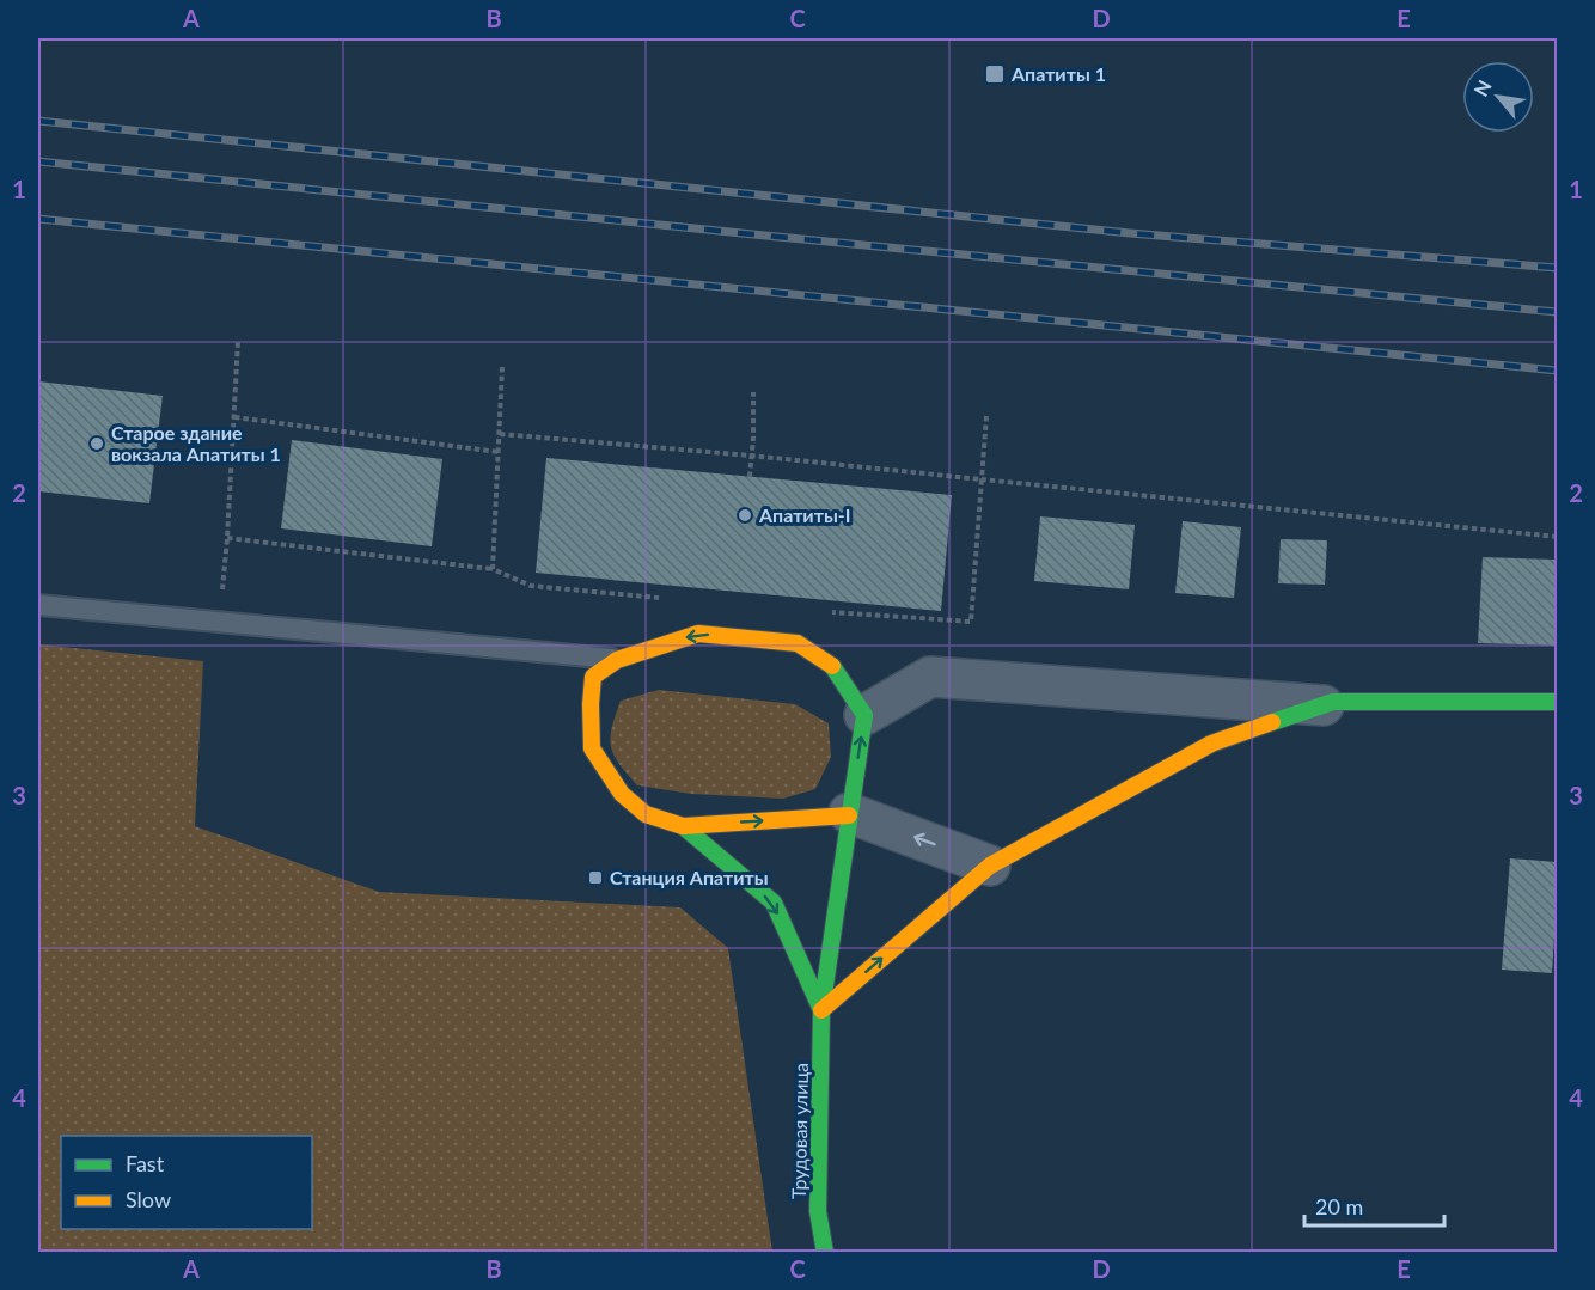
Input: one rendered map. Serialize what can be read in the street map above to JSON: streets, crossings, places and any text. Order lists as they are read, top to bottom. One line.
{"streets":{"street":["Трудовая улица"]},"places":{"transit":["Апатиты 1","Станция Апатиты"],"other":["Старое здание вокзала Апатиты 1","Апатиты-I"]},"legend":["Fast","Slow"],"scale_bar":"20 m","north":"top left","grid":{"columns":["A","B","C","D","E"],"rows":["1","2","3","4"]}}
